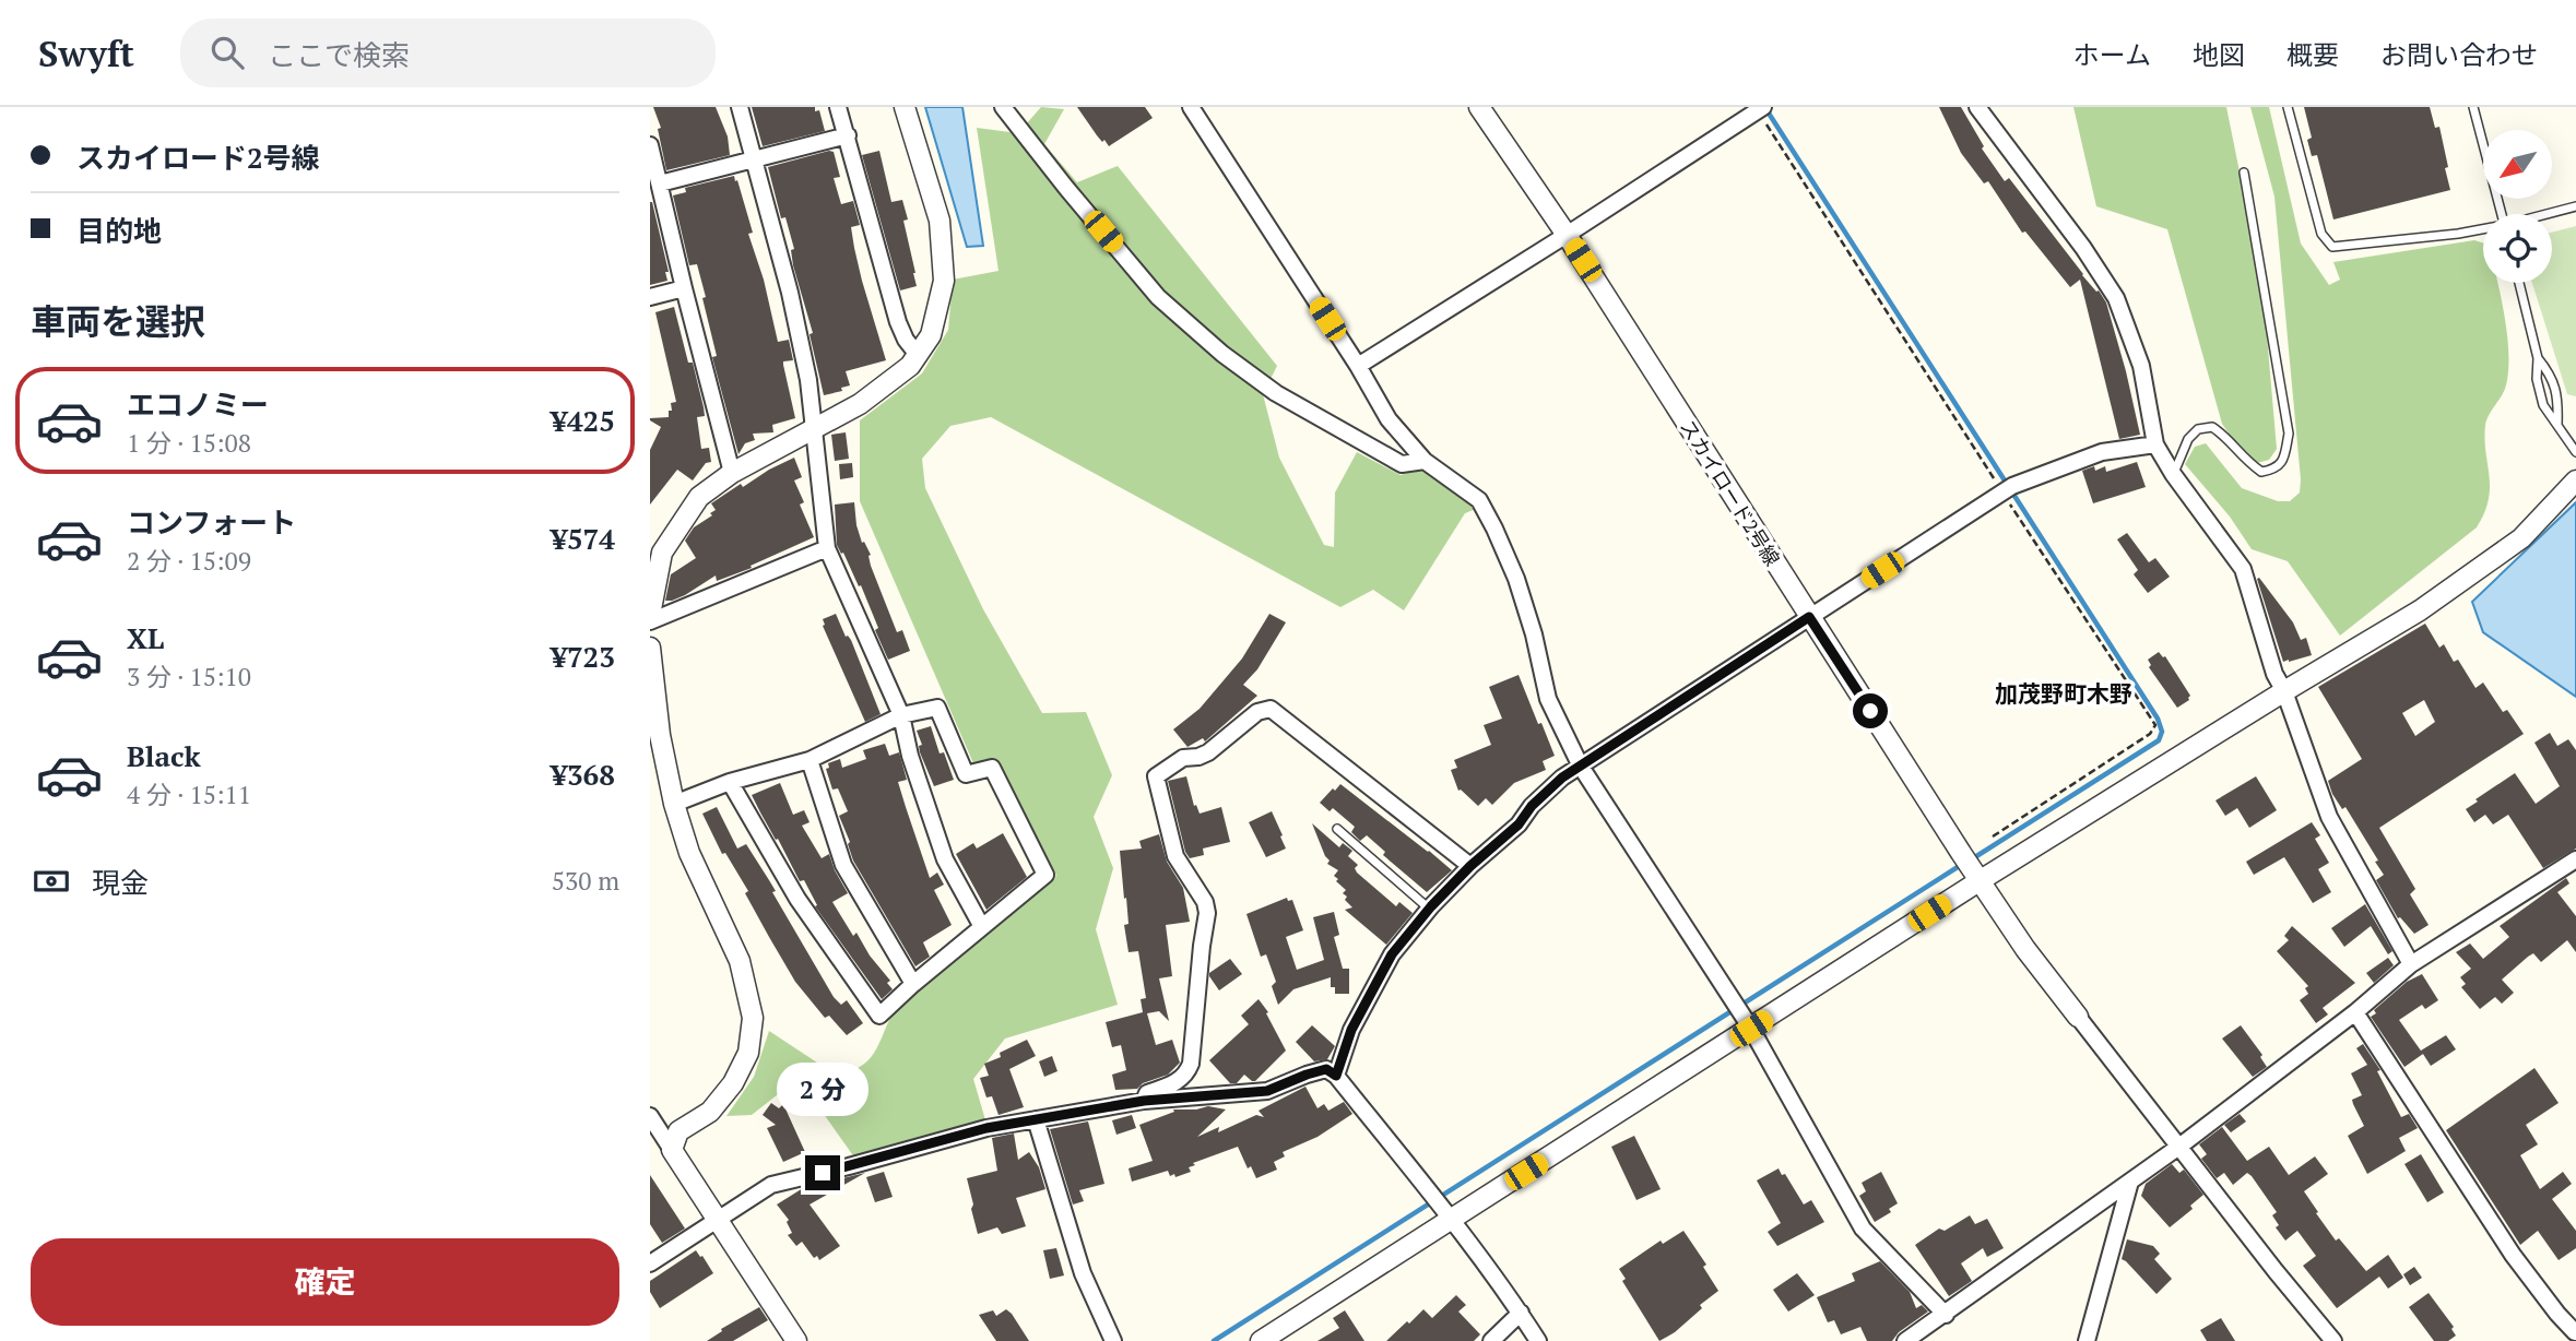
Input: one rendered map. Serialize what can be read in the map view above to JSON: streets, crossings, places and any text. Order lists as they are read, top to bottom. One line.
{"streets":{"street":["スカイロード2号線"]},"districts":["加茂野町木野"],"north":"bottom left","page":{"header":"Swyft","search":"ここで検索","nav":["ホーム","地図","概要","お問い合わせ"],"banner":["スカイロード2号線","目的地"],"heading":"車両を選択","list":[{"name":"エコノミー","note":"1 分 · 15:08","value":"¥425"},{"name":"コンフォート","note":"2 分 · 15:09","value":"¥574"},{"name":"XL","note":"3 分 · 15:10","value":"¥723"},{"name":"Black","note":"4 分 · 15:11","value":"¥368"}],"pay":["現金","530 m"],"bubble":"2 分","buttons":"確定"}}
